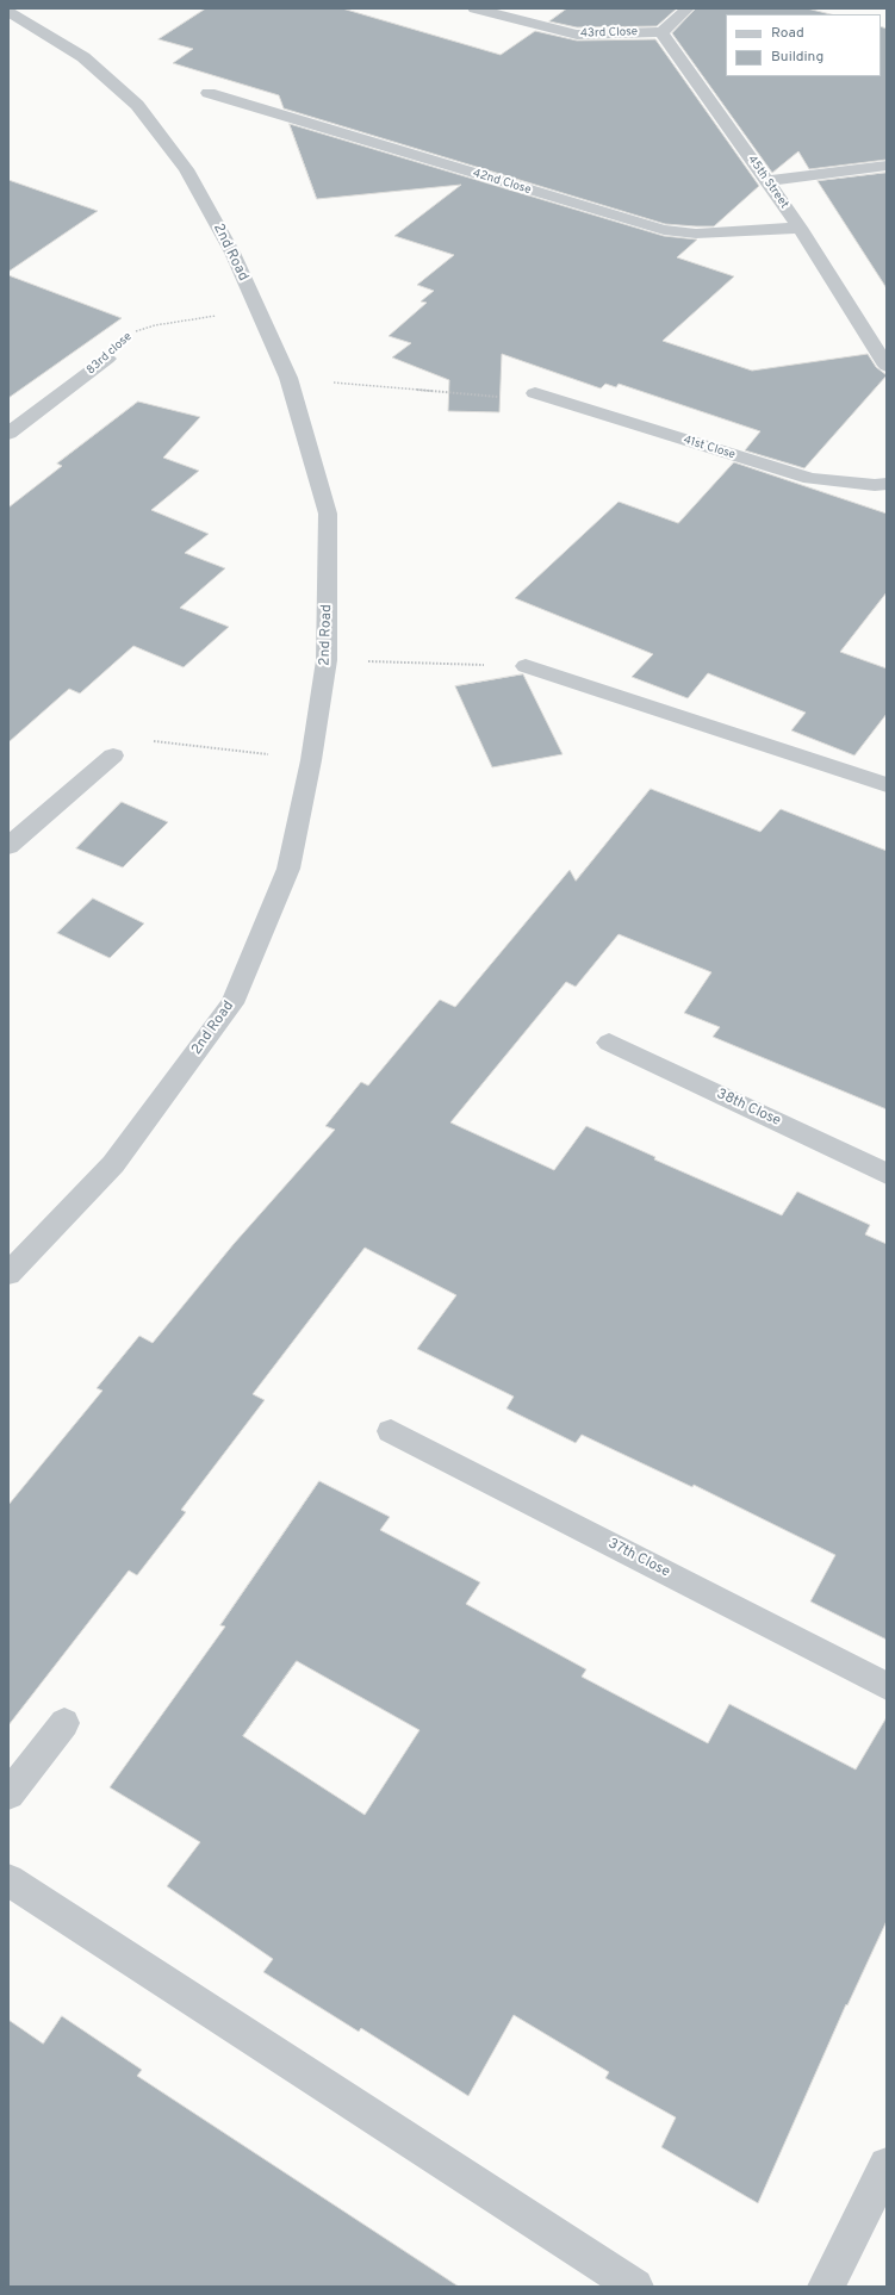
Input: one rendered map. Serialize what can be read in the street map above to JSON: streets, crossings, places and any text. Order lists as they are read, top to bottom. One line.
{"streets":{"street":["43rd Close","42nd Close","45th Street","2nd Road","83rd close","41st Close","38th Close","37th Close"]},"crossings":[["43rd Close","45th Street"],["42nd Close","45th Street"],["2nd Road","83rd close"]],"legend":["Road","Building"]}
